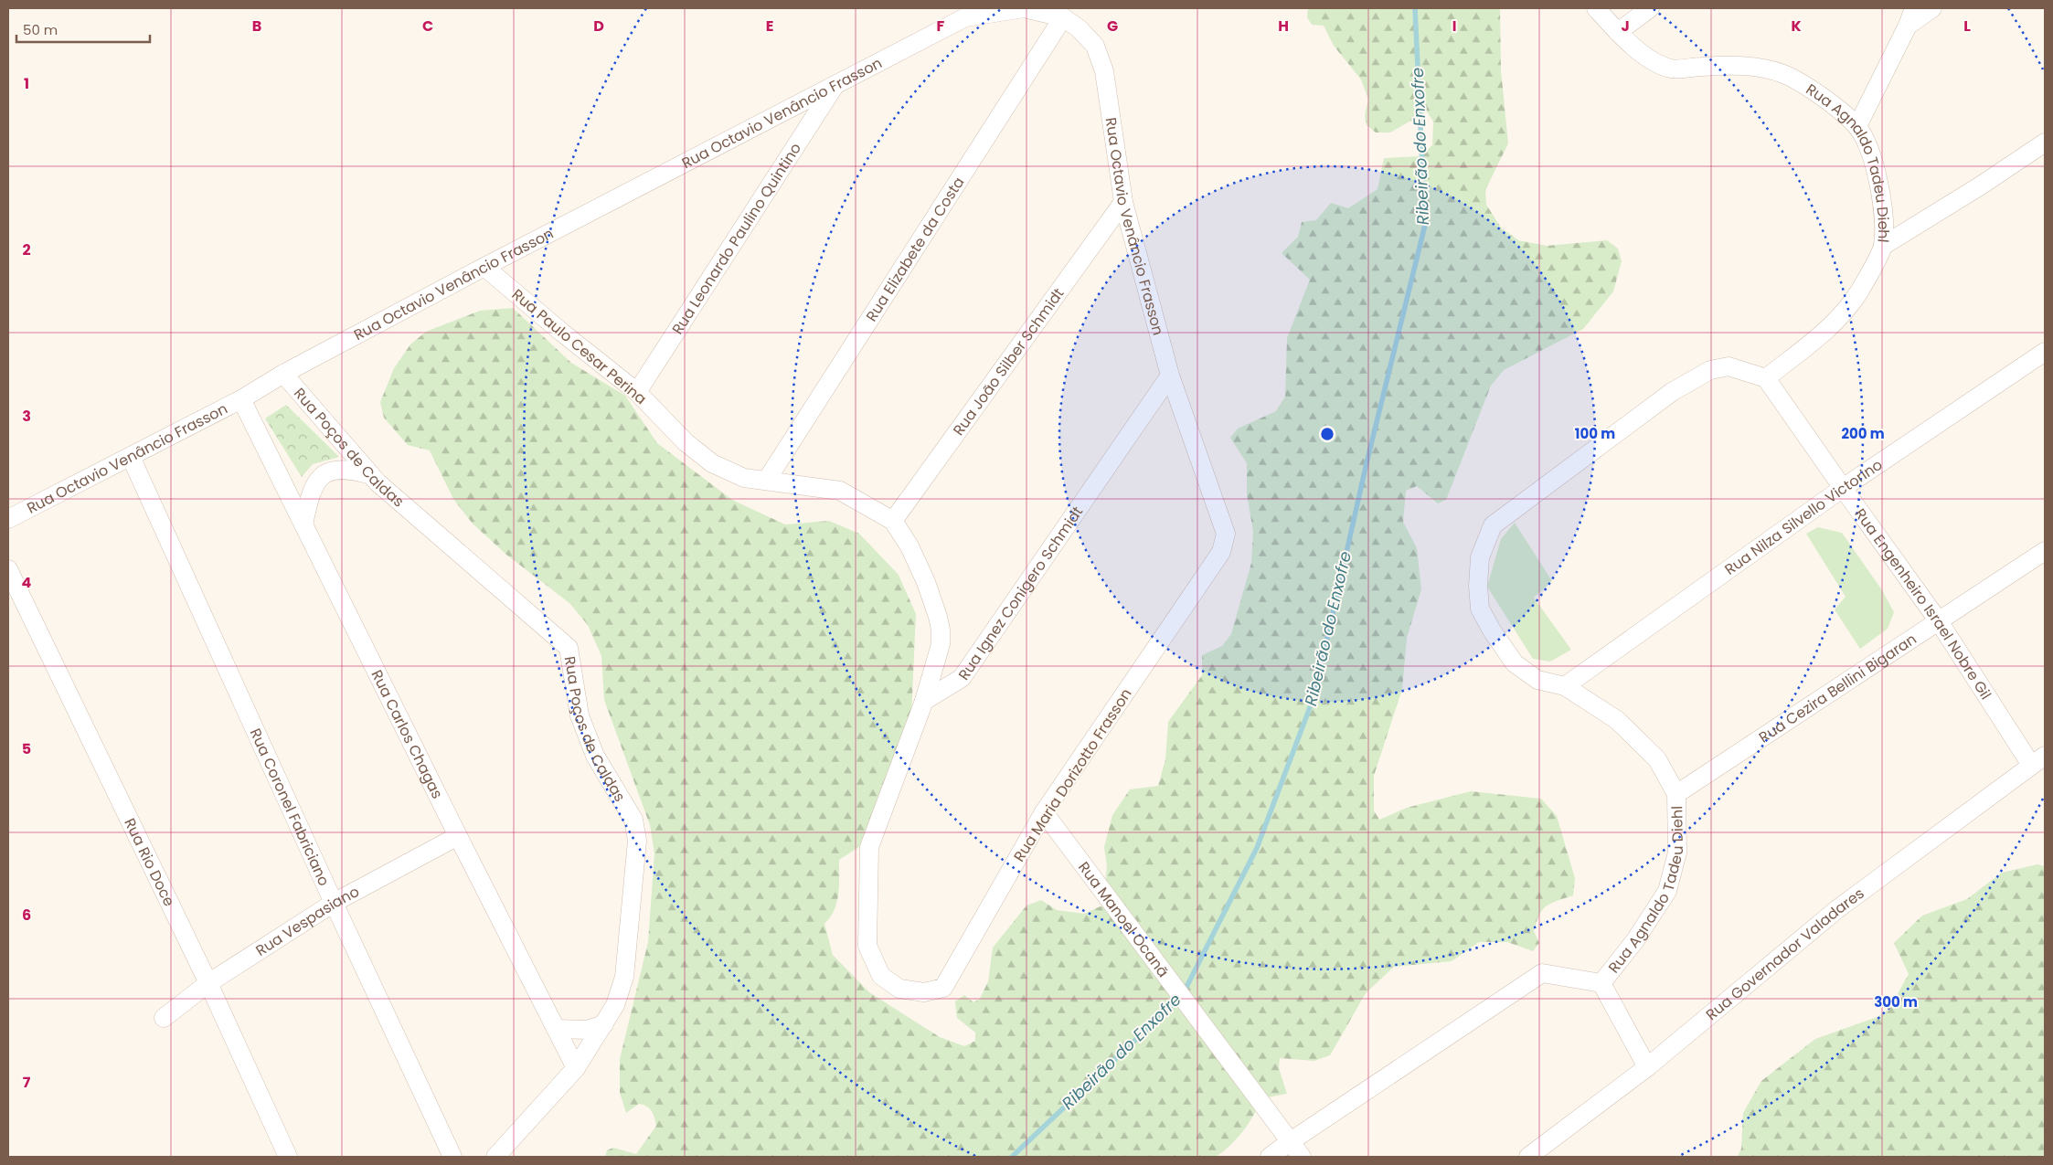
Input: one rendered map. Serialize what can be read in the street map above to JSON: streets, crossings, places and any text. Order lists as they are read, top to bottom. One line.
{"streets":{"street":["Rua Octavio Venâncio Frasson","Rua Agnaldo Tadeu Diehl","Rua Leonardo Paulino Quintino","Rua Elizabete da Costa","Rua Paulo Cesar Perina","Rua João Silber Schmidt","Rua Poços de Caldas","Rua Nilza Silvello Victorino","Rua Ignez Conigero Schmidt","Rua Engenheiro Israel Nobre Gil","Rua Cezira Bellini Bigaran","Rua Carlos Chagas","Rua Maria Dorizotto Frasson","Rua Coronel Fabriciano","Rua Rio Doce","Rua Manoel Ocanã","Rua Vespasiano","Rua Governador Valadares"]},"crossings":[["Rua Octavio Venâncio Frasson","Rua Leonardo Paulino Quintino"],["Rua Octavio Venâncio Frasson","Rua Elizabete da Costa"],["Rua Octavio Venâncio Frasson","Rua Paulo Cesar Perina"],["Rua Octavio Venâncio Frasson","Rua João Silber Schmidt"],["Rua Octavio Venâncio Frasson","Rua Poços de Caldas"],["Rua Octavio Venâncio Frasson","Rua Ignez Conigero Schmidt"],["Rua Octavio Venâncio Frasson","Rua Carlos Chagas"],["Rua Octavio Venâncio Frasson","Rua Maria Dorizotto Frasson"],["Rua Octavio Venâncio Frasson","Rua Coronel Fabriciano"],["Rua Agnaldo Tadeu Diehl","Rua Nilza Silvello Victorino"],["Rua Agnaldo Tadeu Diehl","Rua Engenheiro Israel Nobre Gil"],["Rua Agnaldo Tadeu Diehl","Rua Cezira Bellini Bigaran"],["Rua Leonardo Paulino Quintino","Rua Paulo Cesar Perina"],["Rua Elizabete da Costa","Rua Paulo Cesar Perina"],["Rua Paulo Cesar Perina","Rua João Silber Schmidt"],["Rua Paulo Cesar Perina","Rua Ignez Conigero Schmidt"],["Rua Paulo Cesar Perina","Rua Maria Dorizotto Frasson"],["Rua Poços de Caldas","Rua Carlos Chagas"],["Rua Nilza Silvello Victorino","Rua Engenheiro Israel Nobre Gil"],["Rua Ignez Conigero Schmidt","Rua Maria Dorizotto Frasson"],["Rua Engenheiro Israel Nobre Gil","Rua Cezira Bellini Bigaran"],["Rua Engenheiro Israel Nobre Gil","Rua Governador Valadares"],["Rua Carlos Chagas","Rua Vespasiano"],["Rua Maria Dorizotto Frasson","Rua Manoel Ocanã"],["Rua Coronel Fabriciano","Rua Vespasiano"],["Rua Rio Doce","Rua Vespasiano"]],"water":["Ribeirão do Enxofre"],"scale_bar":"50 m","grid":{"columns":["B","C","D","E","F","G","H","I","J","K","L"],"rows":["1","2","3","4","5","6","7"]},"rings":["100 m","200 m","300 m"]}
